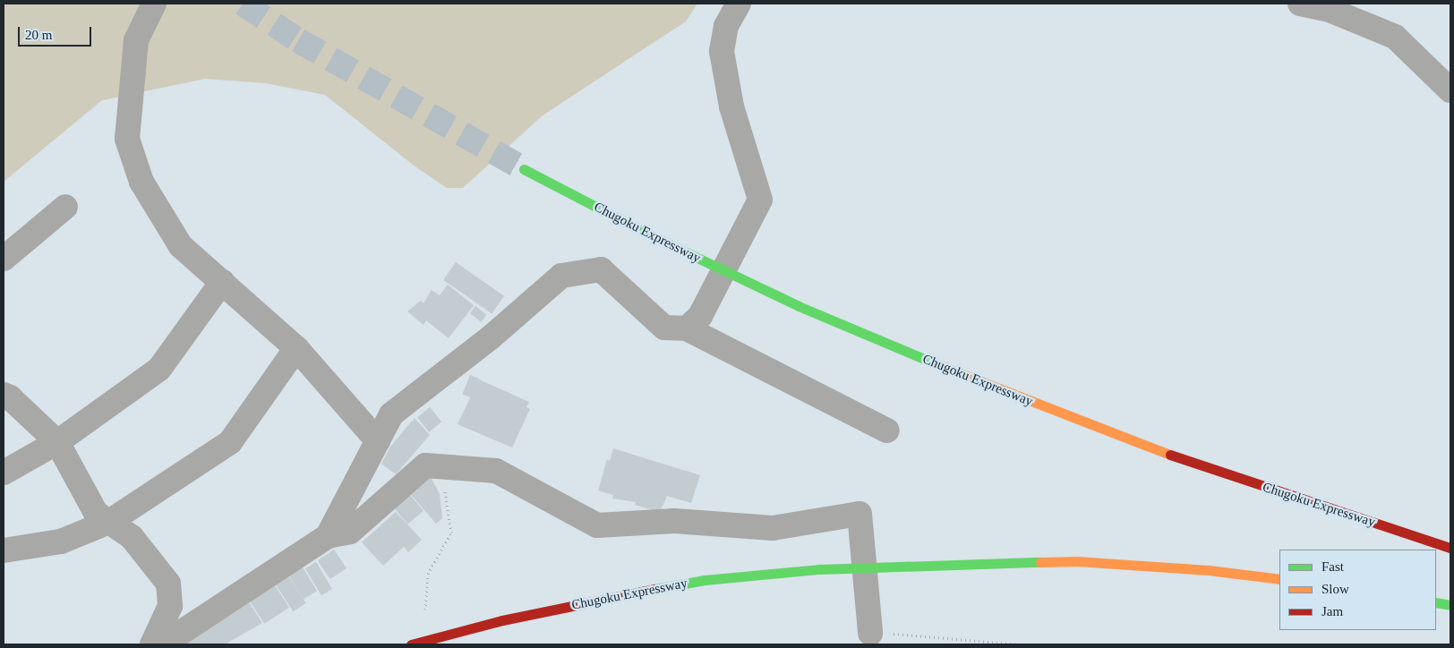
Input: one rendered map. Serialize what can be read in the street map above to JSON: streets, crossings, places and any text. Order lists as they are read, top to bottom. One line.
{"streets":{"highway":["Chugoku Expressway"]},"legend":["Fast","Slow","Jam"],"scale_bar":"20 m"}
